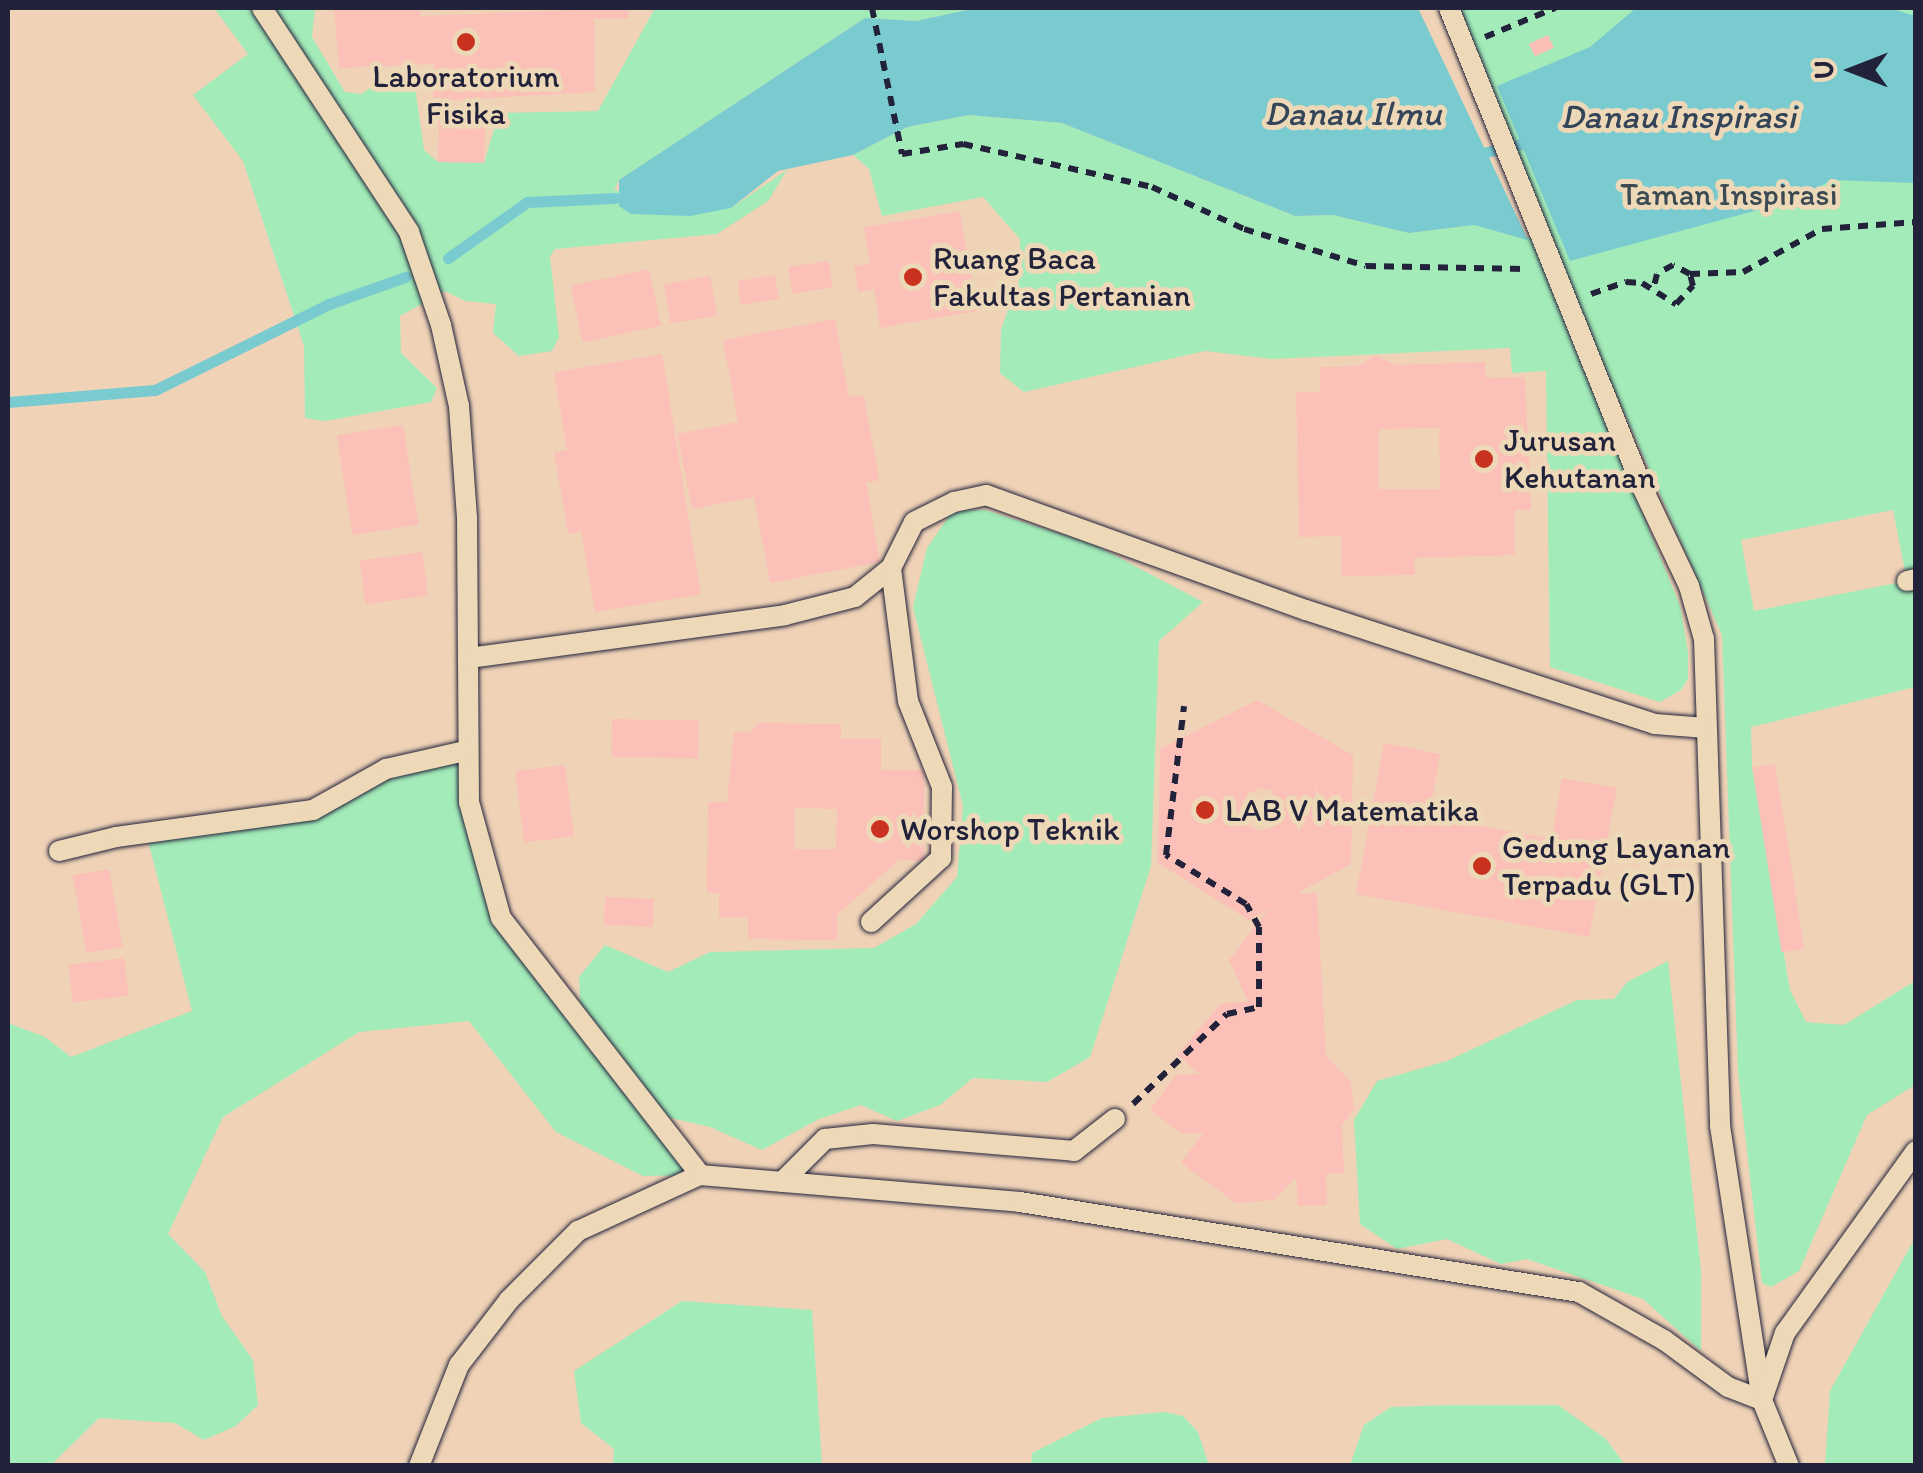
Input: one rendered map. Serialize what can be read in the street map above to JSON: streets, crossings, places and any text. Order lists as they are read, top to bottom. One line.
{"water":["Danau Ilmu","Danau Inspirasi"],"parks":["Taman Inspirasi"],"places":["Laboratorium Fisika","Ruang Baca Fakultas Pertanian","Jurusan Kehutanan","LAB V Matematika","Worshop Teknik","Gedung Layanan Terpadu (GLT)"],"north":"left"}
